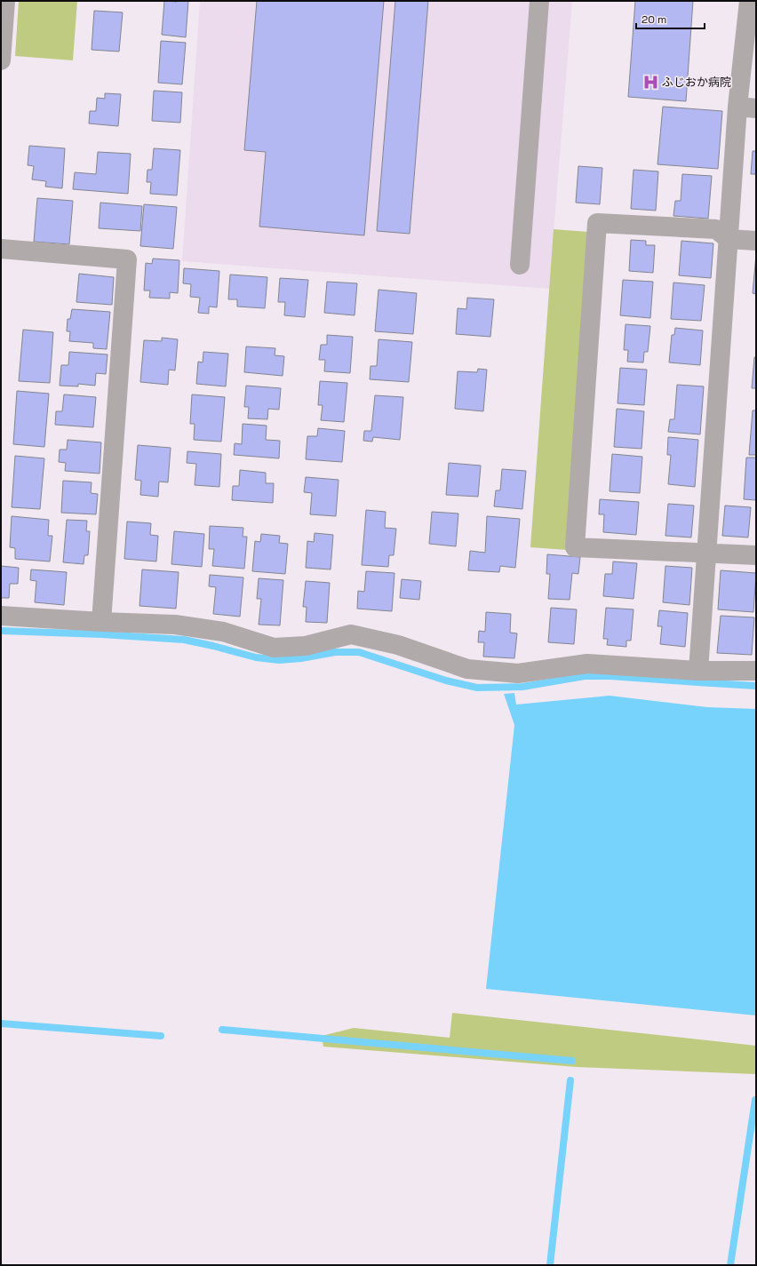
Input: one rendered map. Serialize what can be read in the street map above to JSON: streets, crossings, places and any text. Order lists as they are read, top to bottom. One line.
{"places":{"hospital":["ふじおか病院"]},"scale_bar":"20 m"}
